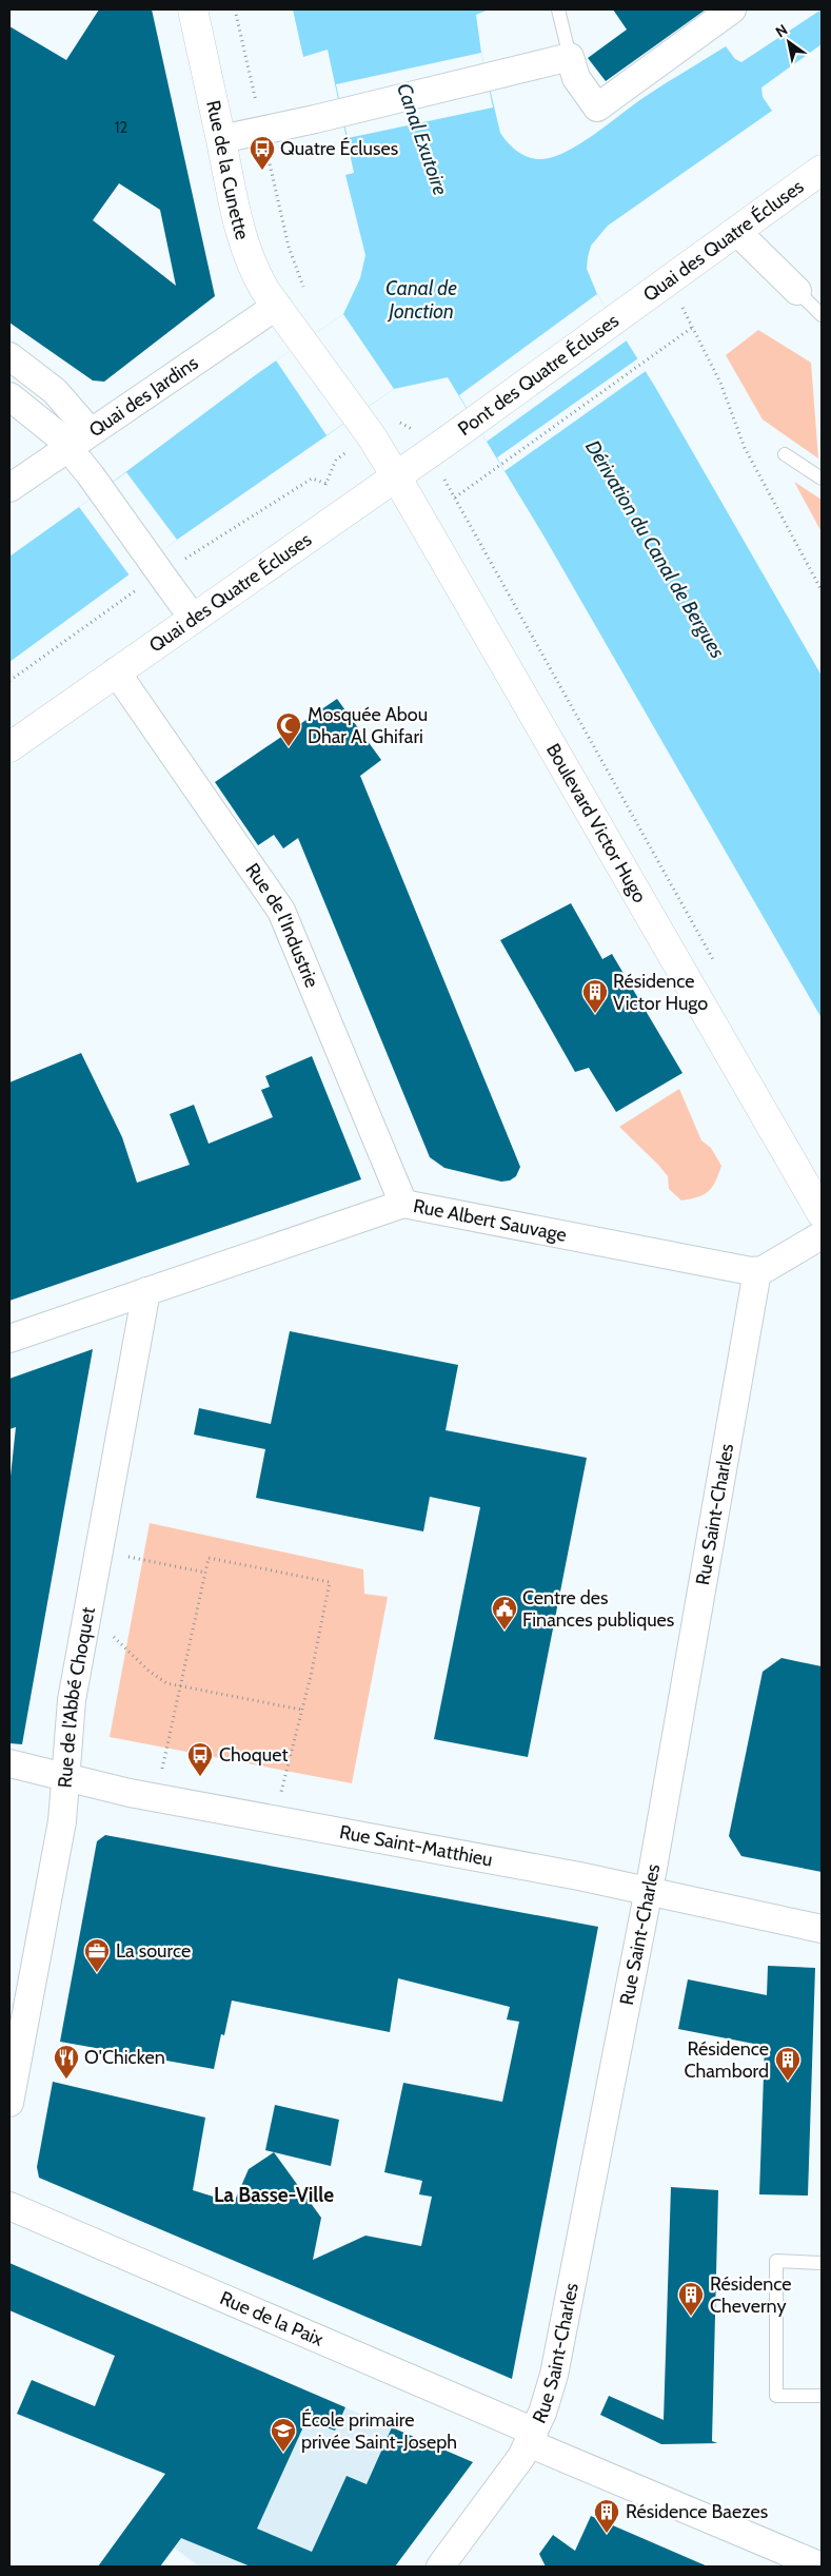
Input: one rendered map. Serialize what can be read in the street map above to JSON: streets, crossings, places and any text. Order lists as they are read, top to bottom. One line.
{"streets":{"main road":["Rue de la Cunette","Quai des Quatre Écluses","Pont des Quatre Écluses","Boulevard Victor Hugo"],"street":["Quai des Jardins","Rue de l'Industrie","Rue Albert Sauvage","Rue Saint-Charles","Rue de l'Abbé Choquet","Rue Saint-Matthieu","Rue de la Paix"]},"crossings":[["Rue de la Cunette","Quai des Jardins"],["Rue de la Cunette","Boulevard Victor Hugo"],["Quai des Quatre Écluses","Pont des Quatre Écluses"],["Quai des Quatre Écluses","Boulevard Victor Hugo"],["Quai des Quatre Écluses","Rue de l'Industrie"],["Rue de l'Industrie","Rue Albert Sauvage"],["Rue Albert Sauvage","Rue Saint-Charles"],["Rue Albert Sauvage","Rue de l'Abbé Choquet"],["Rue Saint-Charles","Rue Saint-Matthieu"],["Rue Saint-Charles","Rue de la Paix"],["Rue de l'Abbé Choquet","Rue Saint-Matthieu"]],"districts":["La Basse-Ville"],"water":["Canal Exutoire","Canal de Jonction","Dérivation du Canal de Bergues"],"places":{"bus stop":["Quatre Écluses","Choquet"],"mosque":["Mosquée Abou Dhar Al Ghifari"],"building":["Résidence Victor Hugo","Résidence Chambord","Résidence Cheverny","Résidence Baezes"],"public building":["Centre des Finances publiques"],"office":["La source"],"restaurant":["O'Chicken"],"school or university":["École primaire privée Saint-Joseph"]},"house_numbers":["12"],"north":"top left"}
